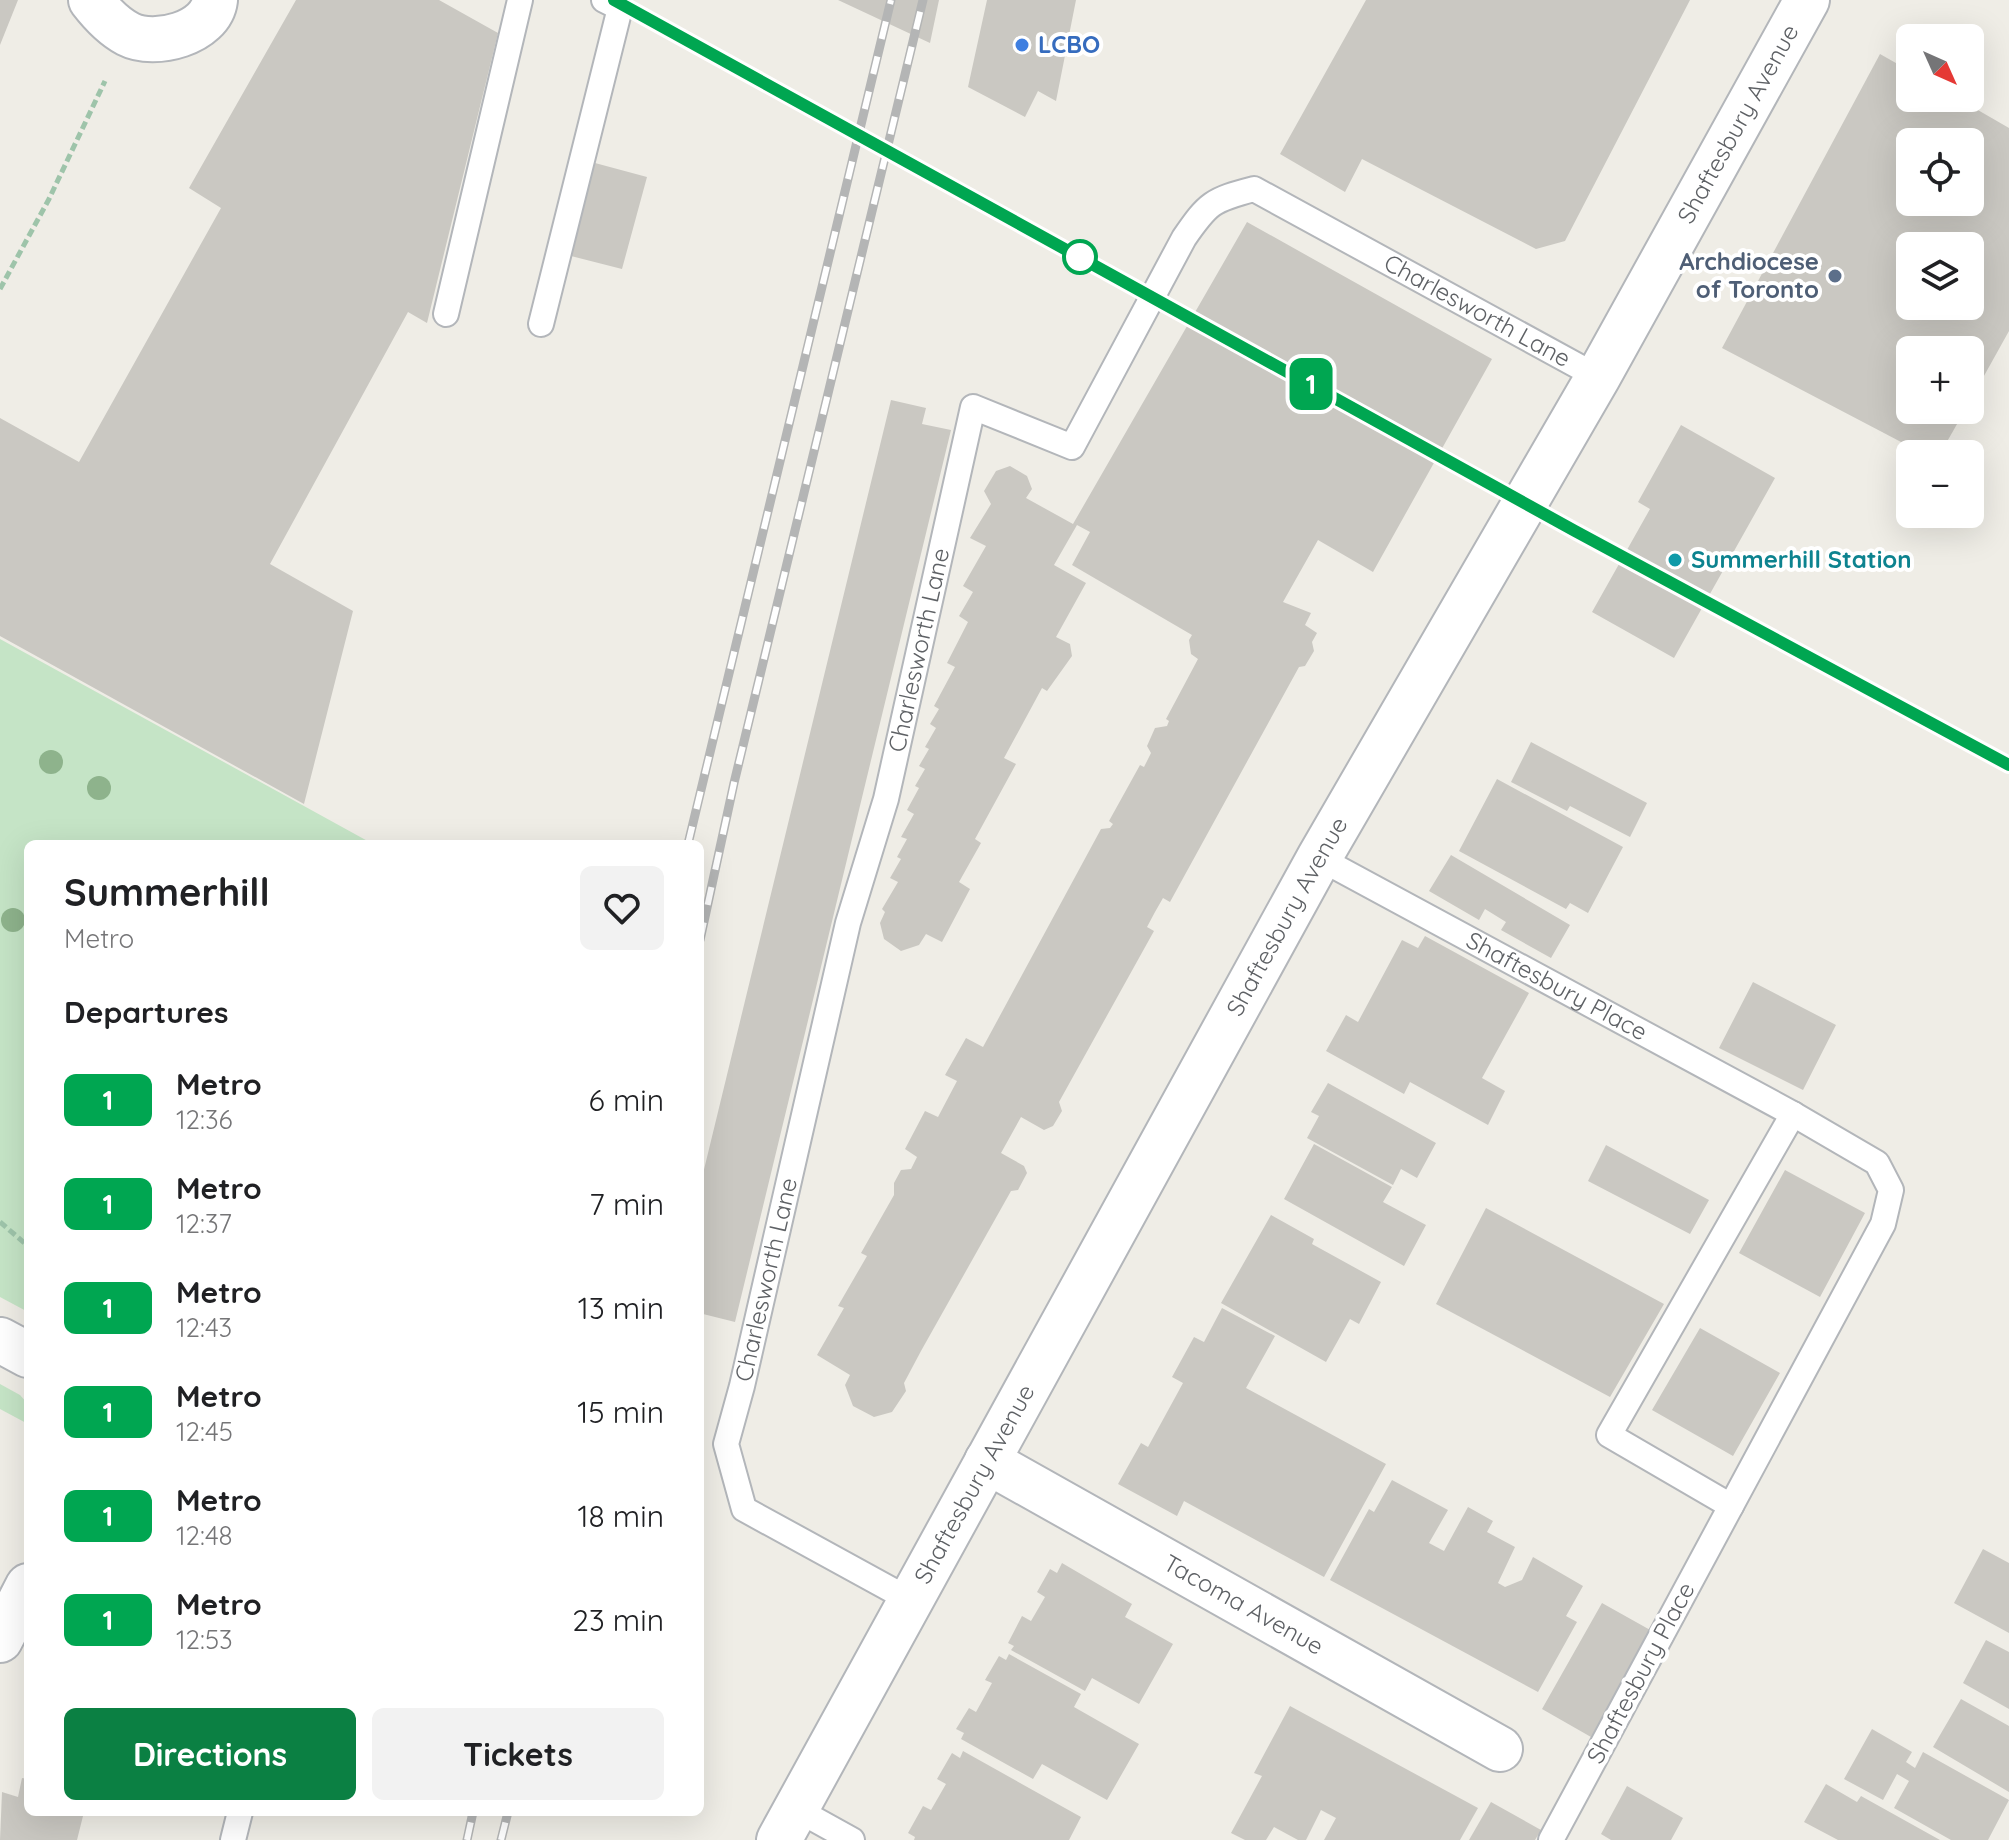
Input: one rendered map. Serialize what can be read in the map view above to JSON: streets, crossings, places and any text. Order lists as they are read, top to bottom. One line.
{"streets":{"street":["Shaftesbury Avenue","Tacoma Avenue"],"lane":["Charlesworth Lane","Shaftesbury Place"]},"crossings":[["Shaftesbury Avenue","Charlesworth Lane"],["Shaftesbury Avenue","Shaftesbury Place"],["Shaftesbury Avenue","Tacoma Avenue"]],"places":["LCBO","Archdiocese of Toronto","Summerhill Station"],"lines":["metro line 1"],"north":"bottom right","page":{"on_map":"1","map_buttons":["+","−"],"heading":[["Summerhill","Metro"],"Departures"],"list":[{"mark":"1","name":"Metro","note":"12:36","value":"6 min"},{"mark":"1","name":"Metro","note":"12:37","value":"7 min"},{"mark":"1","name":"Metro","note":"12:43","value":"13 min"},{"mark":"1","name":"Metro","note":"12:45","value":"15 min"},{"mark":"1","name":"Metro","note":"12:48","value":"18 min"},{"mark":"1","name":"Metro","note":"12:53","value":"23 min"}],"buttons":["Directions","Tickets"]}}
